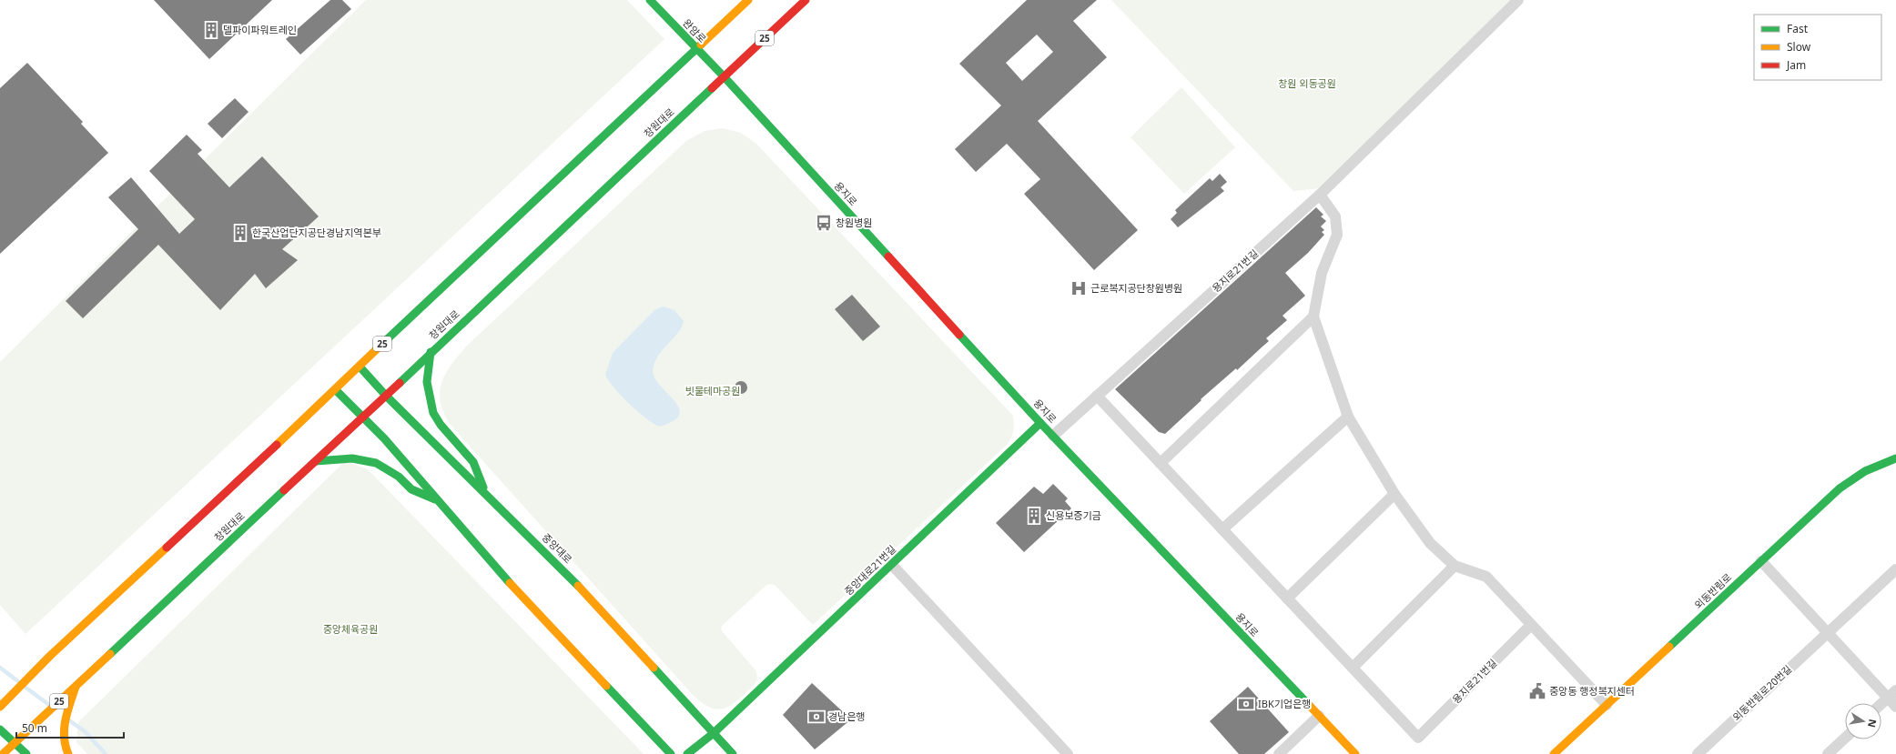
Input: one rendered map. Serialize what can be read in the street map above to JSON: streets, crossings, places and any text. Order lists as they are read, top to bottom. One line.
{"streets":{"main road":["완암로","25","창원대로","용지로","중앙대로","중앙대로21번길","외동반림로"],"street":["용지로21번길","외동반림로20번길"]},"crossings":[["완암로","25"],["완암로","창원대로"],["완암로","용지로"],["25","창원대로"],["25","중앙대로"],["창원대로","용지로"],["창원대로","중앙대로"],["용지로","용지로21번길"],["용지로","중앙대로21번길"],["중앙대로","중앙대로21번길"]],"parks":["창원 외동공원","빗물테마공원","중앙체육공원"],"places":{"building":["델파이파워트레인","한국산업단지공단경남지역본부","신용보증기금"],"bus stop":["창원병원"],"hospital":["근로복지공단창원병원"],"public building":["중앙동 행정복지센터"],"bank":["IBK기업은행","경남은행"]},"legend":["Fast","Slow","Jam"],"scale_bar":"50 m","north":"right"}
